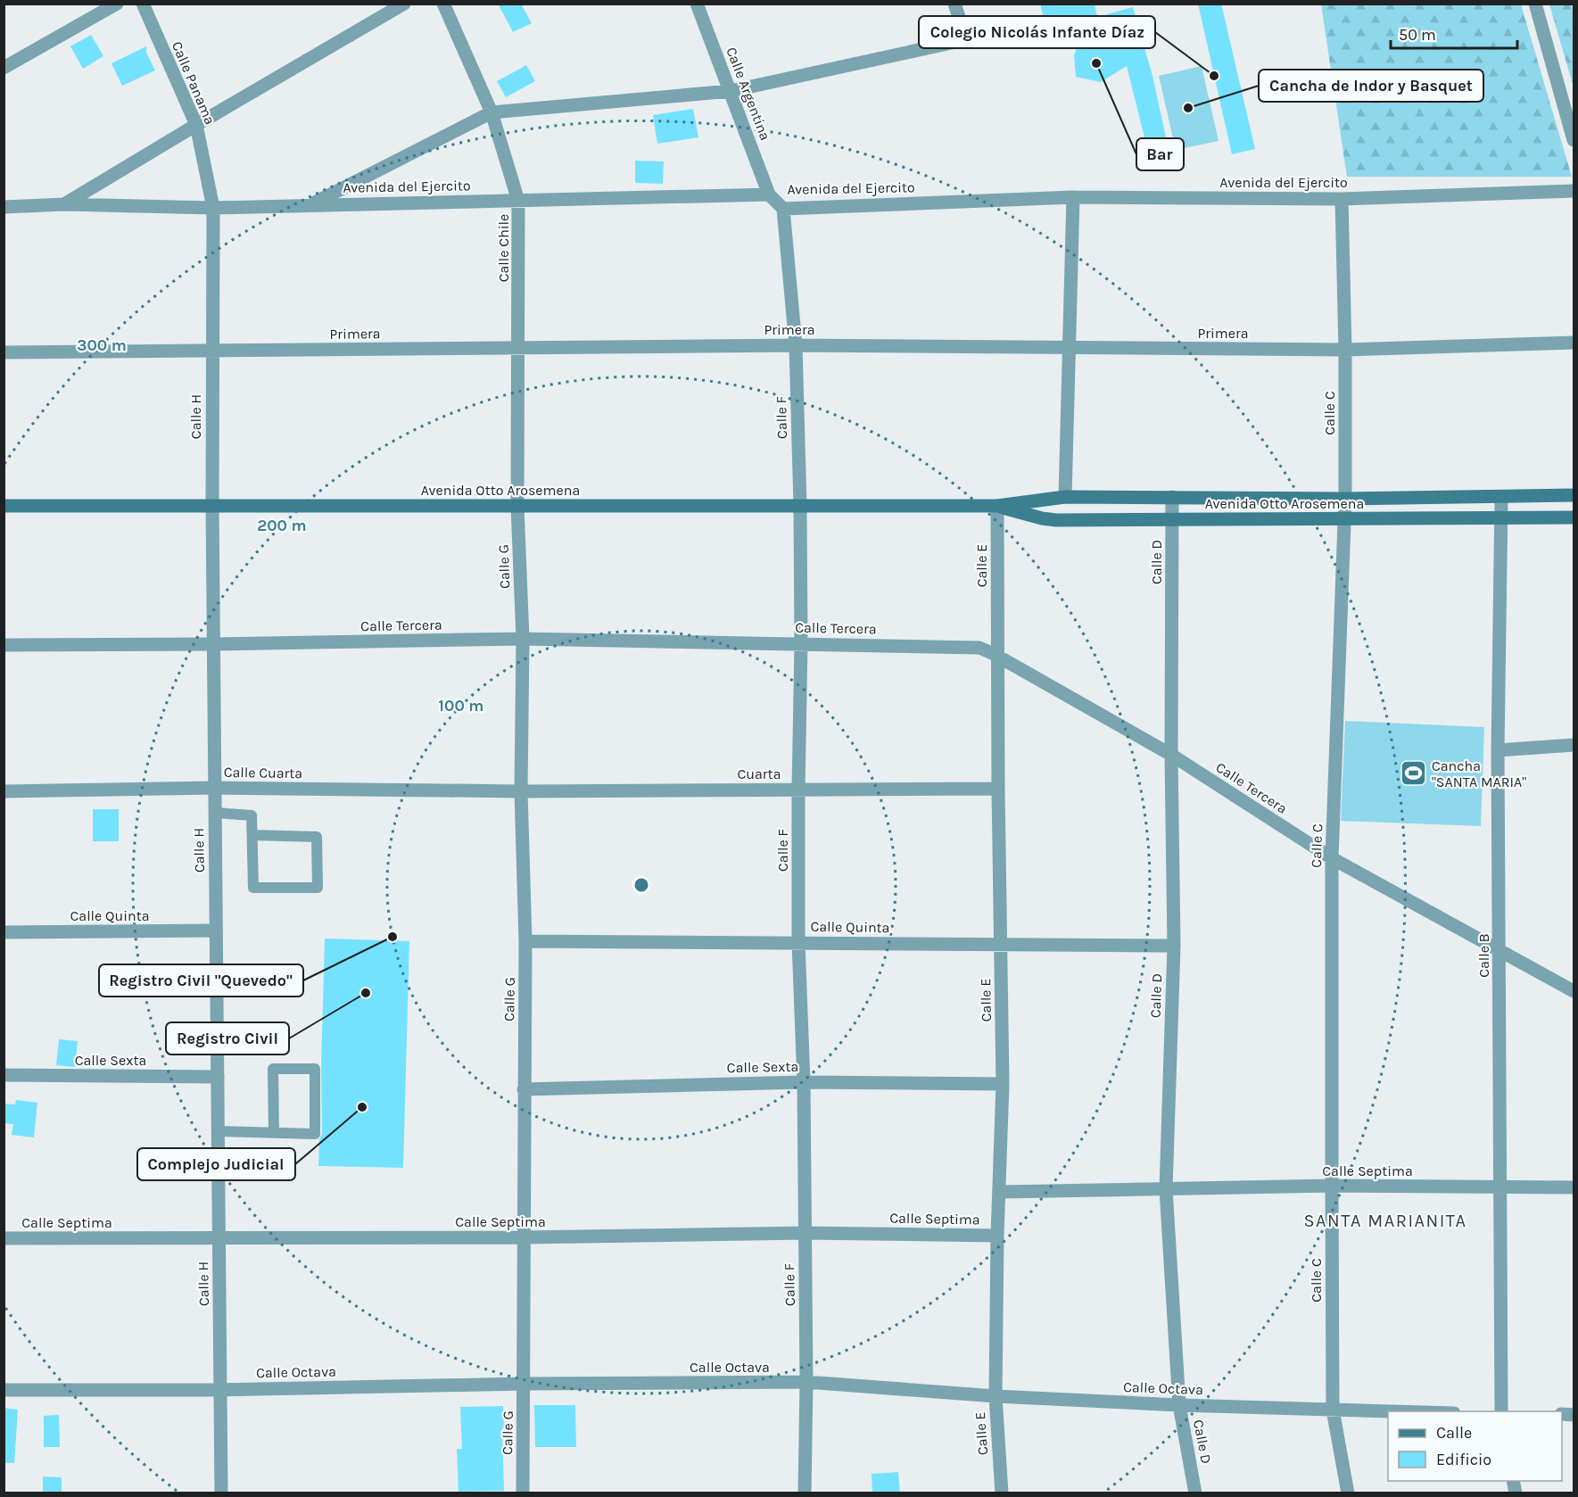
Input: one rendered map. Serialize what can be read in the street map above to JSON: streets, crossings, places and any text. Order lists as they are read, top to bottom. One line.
{"streets":{"main road":["Avenida Otto Arosemena"],"street":["Calle Panama","Calle Argentina","Avenida del Ejercito","Calle Chile","Primera","Calle C","Calle H","Calle F","Calle D","Calle E","Calle G","Calle Tercera","Calle Cuarta","Cuarta","Calle Quinta","Calle B","Calle Sexta","Calle Septima","Calle Octava"]},"crossings":[["Calle Panama","Avenida del Ejercito"],["Calle Panama","Calle H"],["Calle Argentina","Avenida del Ejercito"],["Avenida del Ejercito","Calle Chile"],["Avenida del Ejercito","Calle C"],["Avenida del Ejercito","Calle H"],["Avenida del Ejercito","Calle F"],["Calle Chile","Primera"],["Calle Chile","Avenida Otto Arosemena"],["Calle Chile","Calle G"],["Primera","Calle C"],["Primera","Calle H"],["Primera","Calle F"],["Calle C","Avenida Otto Arosemena"],["Calle C","Calle Tercera"],["Calle C","Calle Septima"],["Calle C","Calle Octava"],["Calle H","Avenida Otto Arosemena"],["Calle H","Calle Tercera"],["Calle H","Calle Cuarta"],["Calle H","Calle Quinta"],["Calle H","Calle Sexta"],["Calle H","Calle Septima"],["Calle H","Calle Octava"],["Calle F","Avenida Otto Arosemena"],["Calle F","Calle Tercera"],["Calle F","Cuarta"],["Calle F","Calle Quinta"],["Calle F","Calle Sexta"],["Calle F","Calle Septima"],["Calle F","Calle Octava"],["Avenida Otto Arosemena","Calle D"],["Avenida Otto Arosemena","Calle E"],["Avenida Otto Arosemena","Calle G"],["Avenida Otto Arosemena","Calle B"],["Calle D","Calle Tercera"],["Calle D","Calle Quinta"],["Calle D","Calle Septima"],["Calle D","Calle Octava"],["Calle E","Calle Tercera"],["Calle E","Cuarta"],["Calle E","Calle Quinta"],["Calle E","Calle Sexta"],["Calle E","Calle Septima"],["Calle E","Calle Octava"],["Calle G","Calle Tercera"],["Calle G","Calle Cuarta"],["Calle G","Cuarta"],["Calle G","Calle Quinta"],["Calle G","Calle Sexta"],["Calle G","Calle Septima"],["Calle G","Calle Octava"],["Calle Tercera","Calle B"],["Calle Cuarta","Cuarta"],["Calle B","Calle Septima"]],"districts":["SANTA MARIANITA"],"places":{"other":["Bar","Colegio Nicolás Infante Díaz","Cancha de Indor y Basquet","Registro Civil \"Quevedo\"","Registro Civil","Complejo Judicial"],"sports":["Cancha \"SANTA MARIA\""]},"legend":["Calle","Edificio"],"scale_bar":"50 m","rings":["300 m","200 m","100 m"]}
